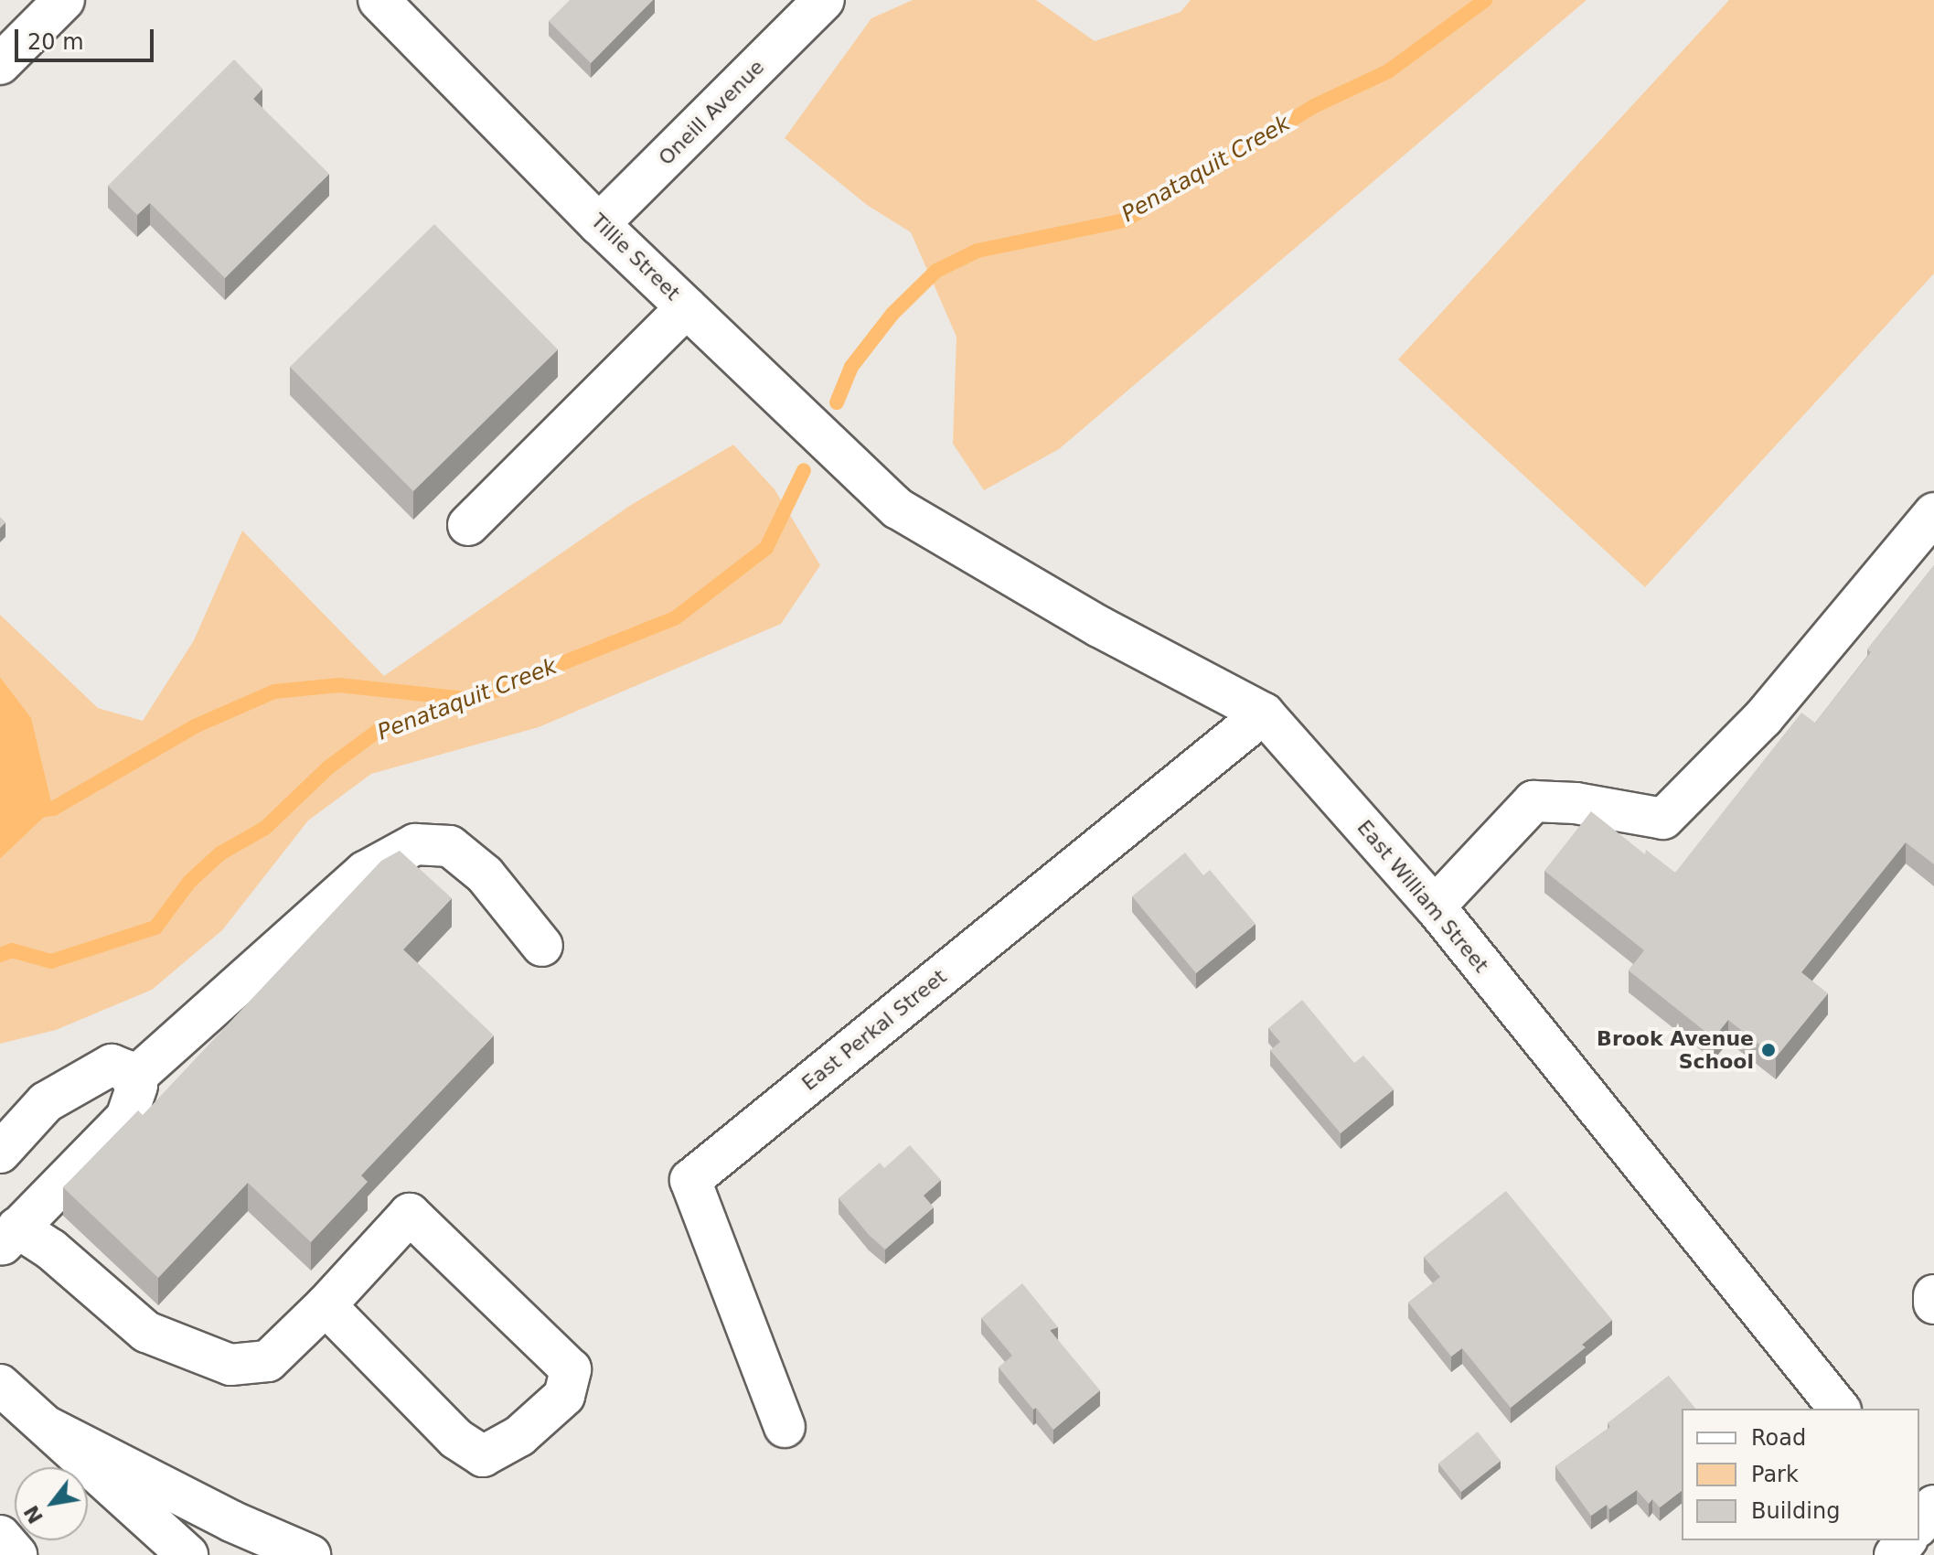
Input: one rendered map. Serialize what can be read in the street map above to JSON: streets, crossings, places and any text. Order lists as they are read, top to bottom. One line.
{"streets":{"main road":["Oneill Avenue","Tillie Street","East William Street","East Perkal Street"]},"crossings":[["Oneill Avenue","Tillie Street"],["Tillie Street","East William Street"],["East William Street","East Perkal Street"]],"water":["Penataquit Creek"],"places":["Brook Avenue School"],"legend":["Road","Park","Building"],"scale_bar":"20 m","north":"bottom left"}
